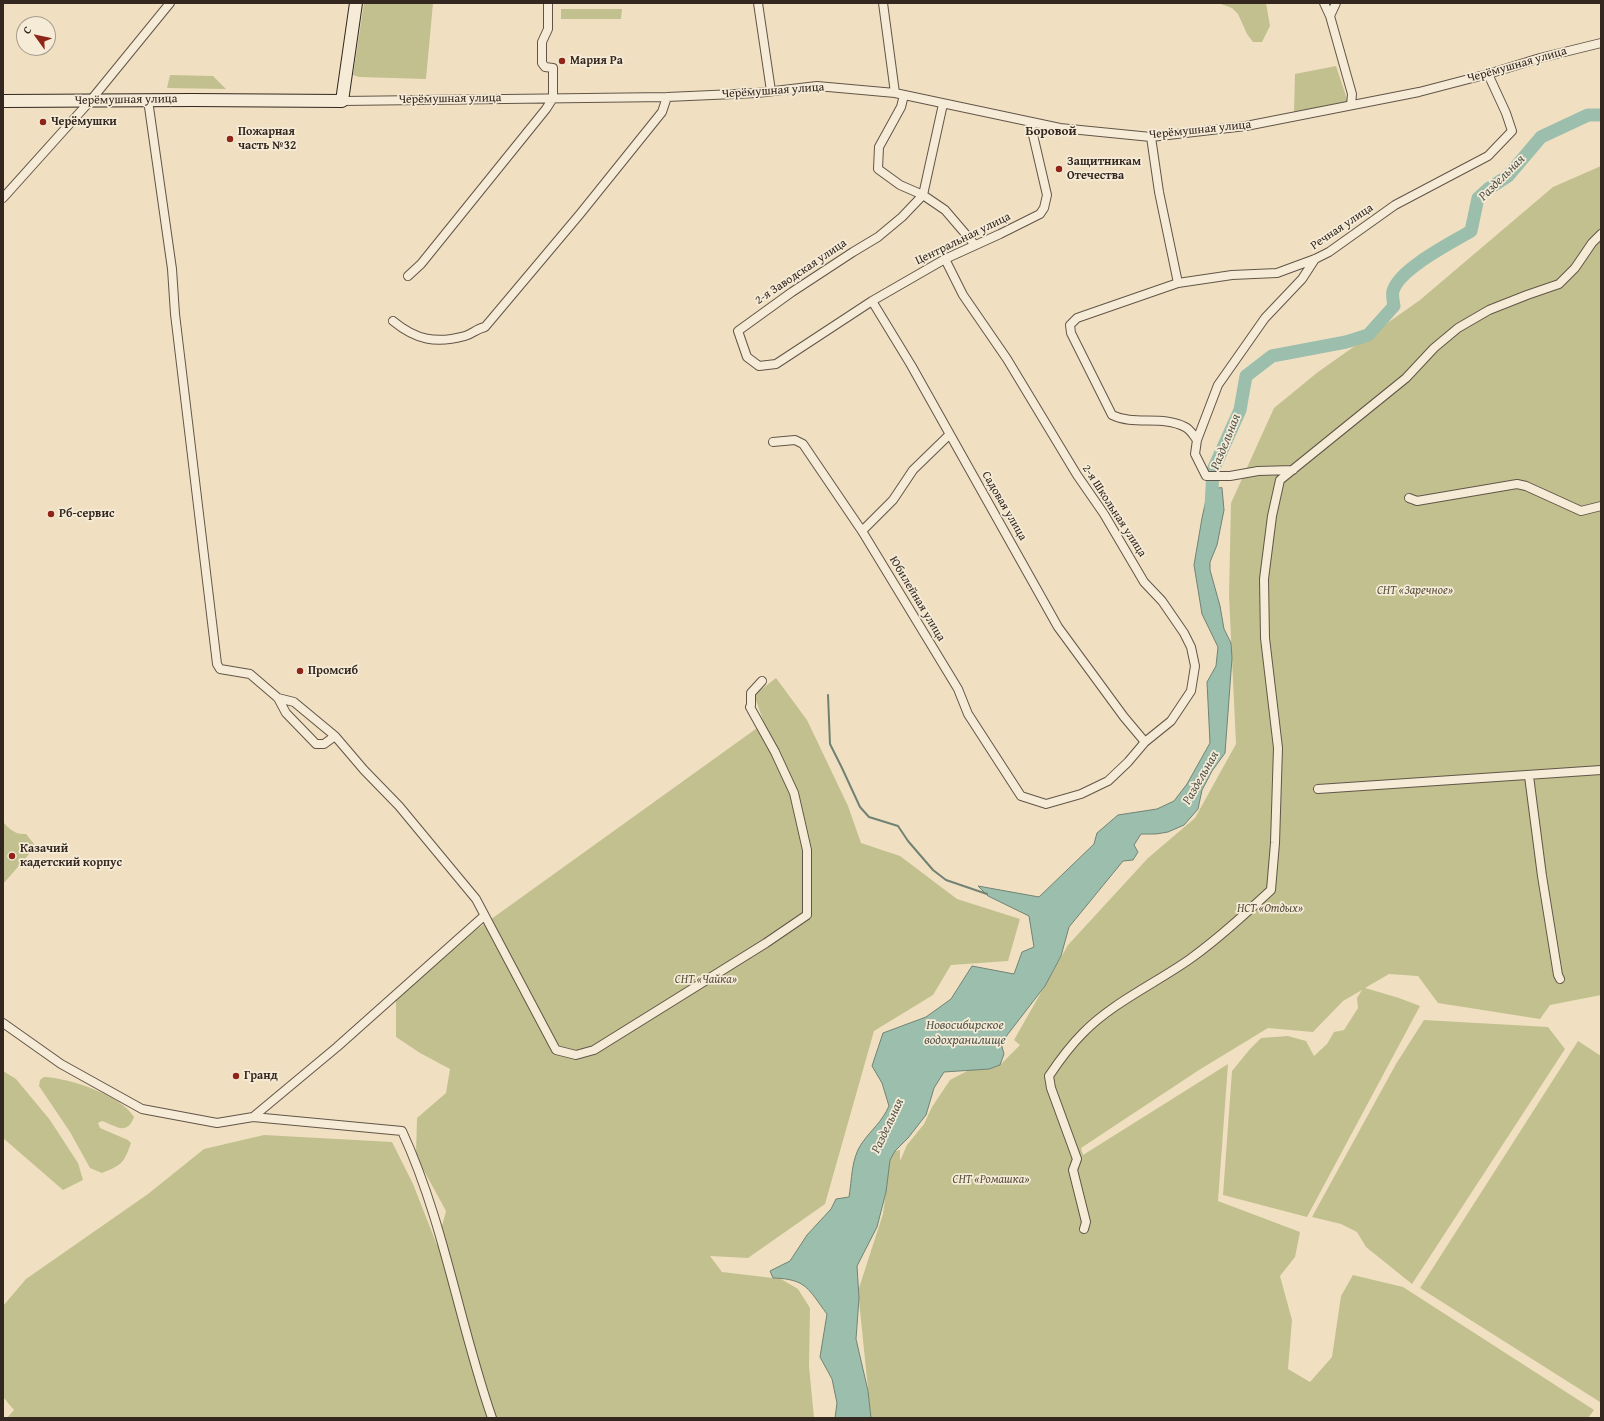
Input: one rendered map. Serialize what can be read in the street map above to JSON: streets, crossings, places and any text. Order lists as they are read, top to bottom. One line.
{"streets":{"street":["Черёмушная улица","Речная улица","Центральная улица","2-я Заводская улица","Садовая улица","2-я Школьная улица","Юбилейная улица"]},"crossings":[["Черёмушная улица","Речная улица"],["Черёмушная улица","Центральная улица"],["Центральная улица","2-я Заводская улица"],["Центральная улица","Садовая улица"],["Центральная улица","2-я Школьная улица"],["Садовая улица","2-я Школьная улица"],["2-я Школьная улица","Юбилейная улица"]],"districts":["Боровой"],"water":["Раздельная","Новосибирское водохранилище"],"parks":["СНТ «Заречное»","НСТ «Отдых»","СНТ «Чайка»","СНТ «Ромашка»"],"places":["Мария Ра","Черёмушки","Пожарная часть №32","Защитникам Отечества","Рб-сервис","Промсиб","Казачий кадетский корпус","Гранд"],"north":"top left"}
